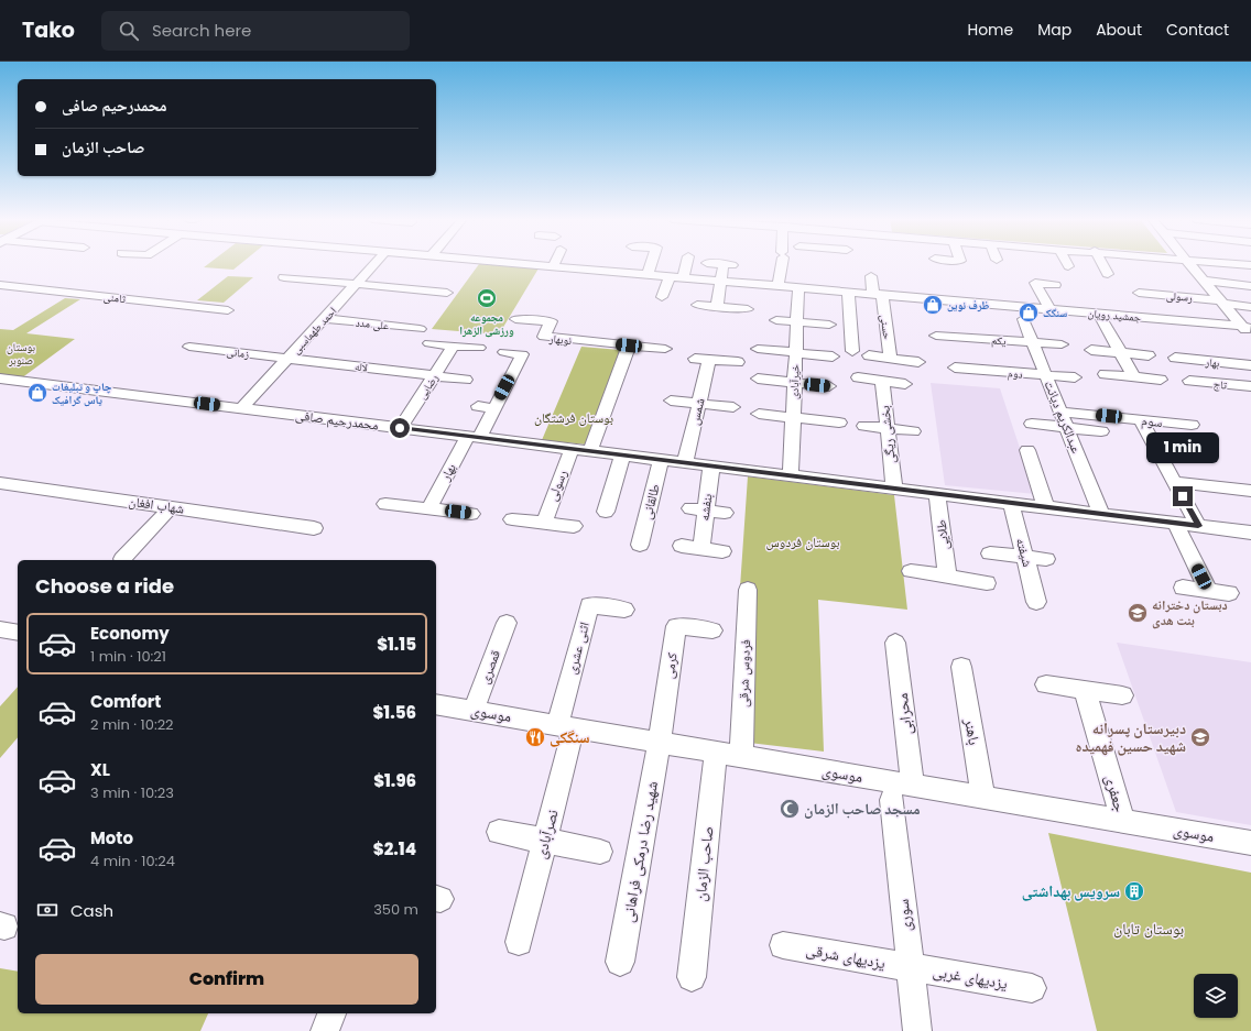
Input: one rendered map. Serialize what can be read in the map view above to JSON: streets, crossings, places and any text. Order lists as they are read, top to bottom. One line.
{"streets":{"street":["رسولی","ثامنی","جمشید رویان","علی مدد","حسنی","احمد طهماسبی","نوبهار","یکم","زمانی","بهار","لاله","دوم","خیرآبادی","تاج","رضایی","شمس","عبدالکریم دیانت","محمدرحیم صافی","سوم","بخشی ریگی","طالقانی","شهاب افغان","بنفشه","طلایی","شیفته","اثنی عشری","کرمی","قمصری","فردوس شرقی","موسوی","محرابی","باهنر","جعفری","نصرآبادی","شهید رضا درمکی فراهانی","صاحب الزمان","سوری","یزدیهای شرقی","یزدیهای غربی"]},"crossings":[["رسولی","محمدرحیم صافی"],["جمشید رویان","حسنی"],["جمشید رویان","خیرآبادی"],["علی مدد","احمد طهماسبی"],["احمد طهماسبی","زمانی"],["احمد طهماسبی","لاله"],["احمد طهماسبی","محمدرحیم صافی"],["یکم","عبدالکریم دیانت"],["زمانی","لاله"],["بهار","محمدرحیم صافی"],["لاله","رضایی"],["دوم","عبدالکریم دیانت"],["خیرآبادی","محمدرحیم صافی"],["رضایی","محمدرحیم صافی"],["شمس","محمدرحیم صافی"],["عبدالکریم دیانت","محمدرحیم صافی"],["عبدالکریم دیانت","سوم"],["محمدرحیم صافی","بخشی ریگی"],["محمدرحیم صافی","طالقانی"],["محمدرحیم صافی","بنفشه"],["محمدرحیم صافی","طلایی"],["محمدرحیم صافی","شیفته"],["اثنی عشری","موسوی"],["اثنی عشری","نصرآبادی"],["کرمی","موسوی"],["کرمی","شهید رضا درمکی فراهانی"],["قمصری","موسوی"],["فردوس شرقی","موسوی"],["موسوی","محرابی"],["موسوی","باهنر"],["موسوی","جعفری"],["موسوی","نصرآبادی"],["موسوی","شهید رضا درمکی فراهانی"],["موسوی","صاحب الزمان"],["سوری","یزدیهای شرقی"],["سوری","یزدیهای غربی"],["یزدیهای شرقی","یزدیهای غربی"]],"parks":["بوستان صنوبر","بوستان فرشتگان","بوستان فردوس","بوستان تابان"],"places":{"sports":["مجموعه ورزشی الزهرا"],"shop":["ظرف نوین","سنگک","چاپ و تبلیغات یاس گرافیک"],"school or university":["دبستان دخترانه بنت هدی","دبیرستان پسرانه شهید حسین فهمیده"],"restaurant":["سنگکی"],"mosque":["مسجد صاحب الزمان"],"building":["سرویس بهداشتی"]},"page":{"header":"Tako","search":"Search here","nav":["Home","Map","About","Contact"],"banner":["محمدرحیم صافی","صاحب الزمان"],"bubble":"1 min","heading":"Choose a ride","list":[{"name":"Economy","note":"1 min · 10:21","value":"$1.15"},{"name":"Comfort","note":"2 min · 10:22","value":"$1.56"},{"name":"XL","note":"3 min · 10:23","value":"$1.96"},{"name":"Moto","note":"4 min · 10:24","value":"$2.14"}],"pay":["Cash","350 m"],"buttons":"Confirm"}}
